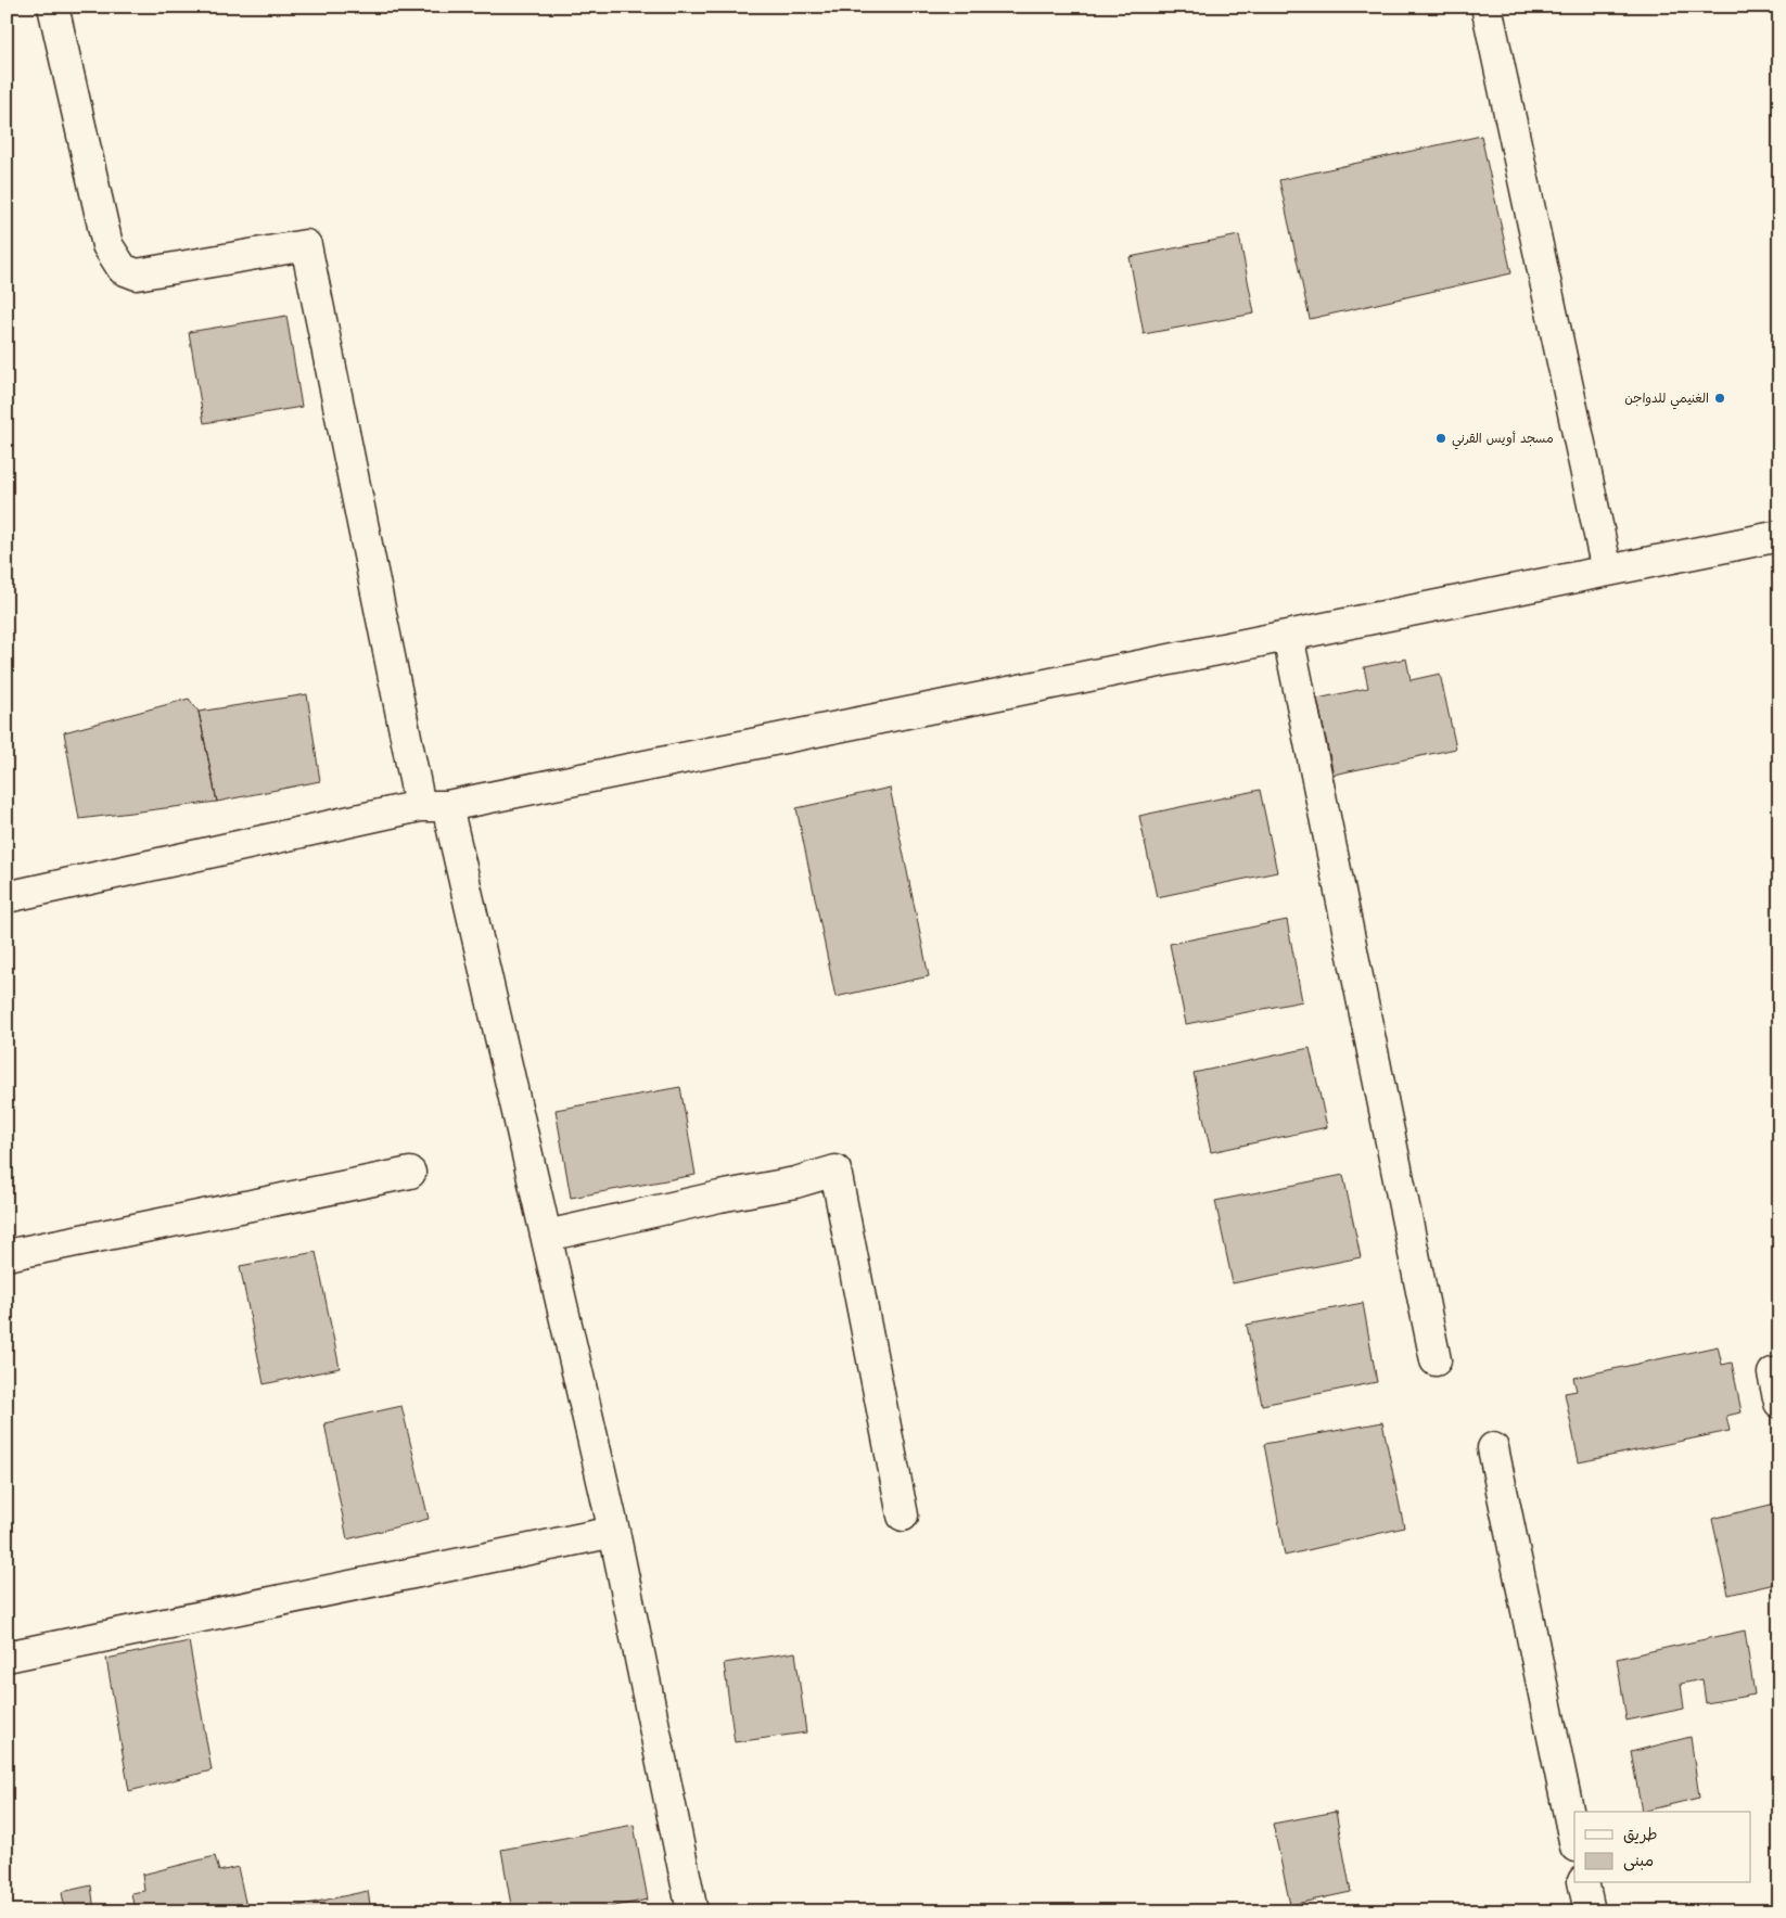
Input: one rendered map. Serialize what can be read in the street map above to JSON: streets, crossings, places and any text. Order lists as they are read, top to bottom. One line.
{"places":["الغنيمي للدواجن","مسجد أويس القرني"],"legend":["طريق","مبنى"]}
